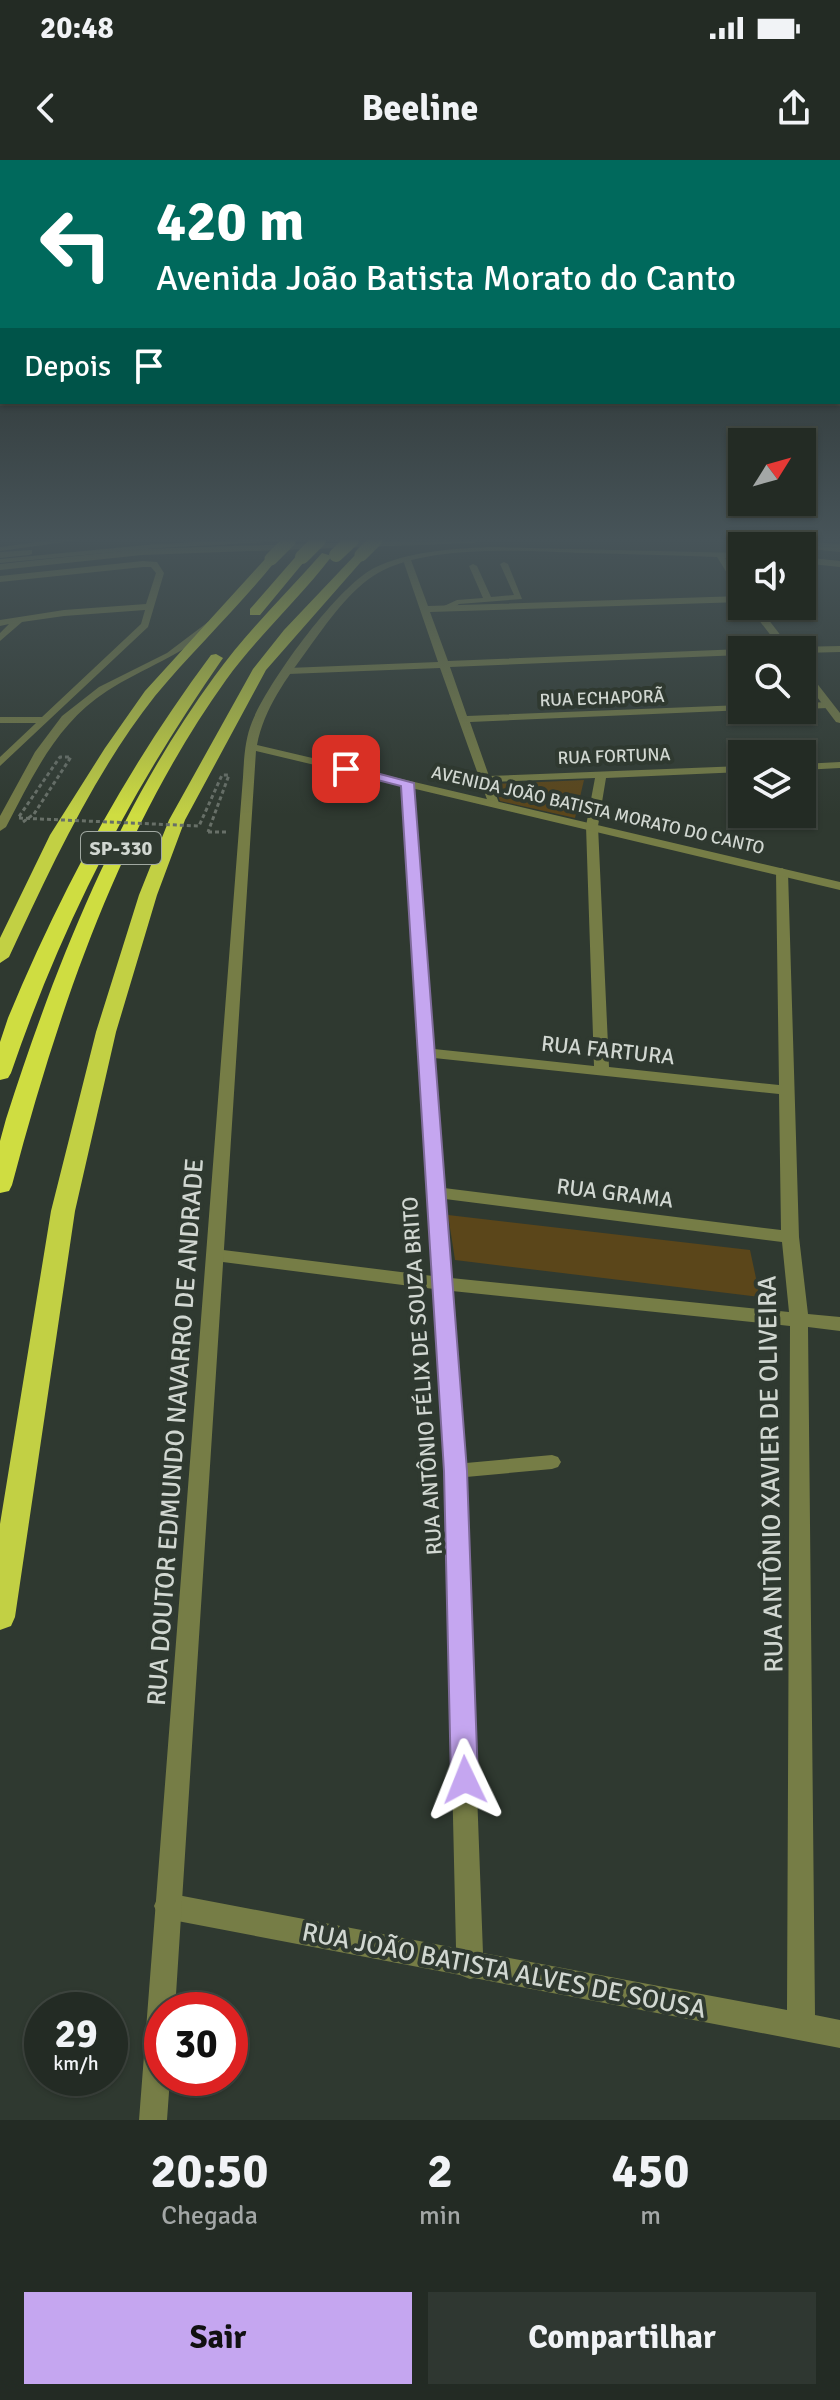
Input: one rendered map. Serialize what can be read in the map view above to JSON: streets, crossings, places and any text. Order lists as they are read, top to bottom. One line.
{"streets":{"highway":["SP-330"],"street":["RUA ECHAPORÃ","RUA FORTUNA","AVENIDA JOÃO BATISTA MORATO DO CANTO","RUA FARTURA","RUA GRAMA","RUA ANTÔNIO FÉLIX DE SOUZA BRITO","RUA DOUTOR EDMUNDO NAVARRO DE ANDRADE","RUA ANTÔNIO XAVIER DE OLIVEIRA","RUA JOÃO BATISTA ALVES DE SOUSA"]},"crossings":[["AVENIDA JOÃO BATISTA MORATO DO CANTO","RUA ANTÔNIO FÉLIX DE SOUZA BRITO"],["AVENIDA JOÃO BATISTA MORATO DO CANTO","RUA DOUTOR EDMUNDO NAVARRO DE ANDRADE"],["AVENIDA JOÃO BATISTA MORATO DO CANTO","RUA ANTÔNIO XAVIER DE OLIVEIRA"],["RUA FARTURA","RUA ANTÔNIO FÉLIX DE SOUZA BRITO"],["RUA FARTURA","RUA ANTÔNIO XAVIER DE OLIVEIRA"],["RUA GRAMA","RUA ANTÔNIO FÉLIX DE SOUZA BRITO"],["RUA GRAMA","RUA ANTÔNIO XAVIER DE OLIVEIRA"],["RUA ANTÔNIO FÉLIX DE SOUZA BRITO","RUA JOÃO BATISTA ALVES DE SOUSA"],["RUA DOUTOR EDMUNDO NAVARRO DE ANDRADE","RUA JOÃO BATISTA ALVES DE SOUSA"],["RUA ANTÔNIO XAVIER DE OLIVEIRA","RUA JOÃO BATISTA ALVES DE SOUSA"]],"north":"top right","page":{"status":"20:48","header":"Beeline","turn":["420 m","Avenida João Batista Morato do Canto"],"then":"Depois","speed":"29 km/h","limit":"30","eta":["20:50","Chegada","2","min","450","m"],"buttons":["Sair","Compartilhar"]}}
